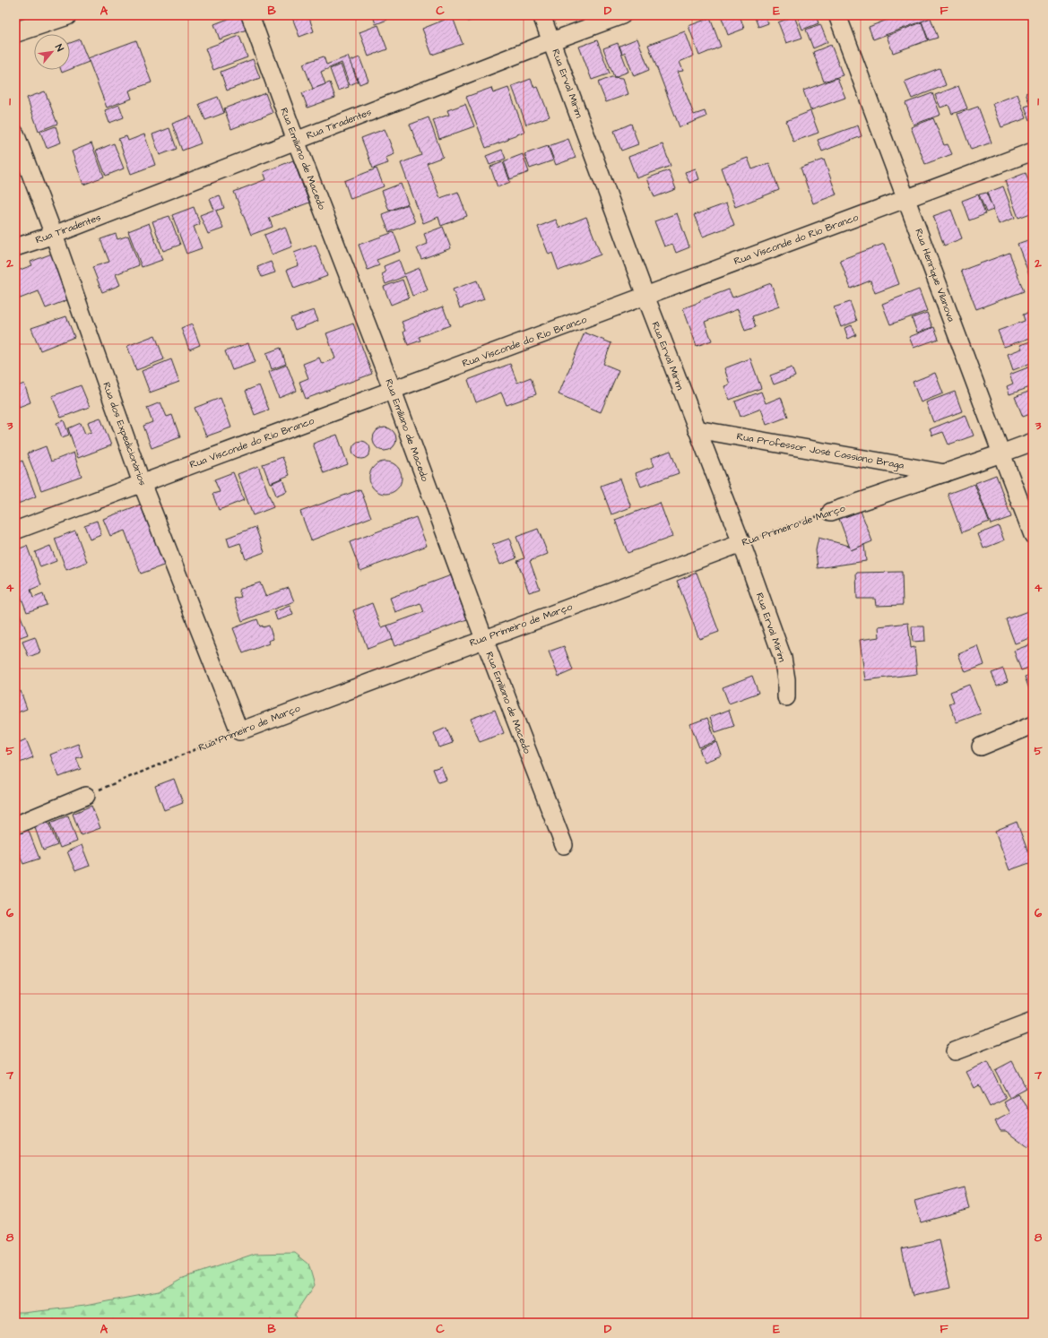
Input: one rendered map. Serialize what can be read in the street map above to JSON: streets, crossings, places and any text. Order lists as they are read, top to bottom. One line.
{"streets":{"street":["Rua Erval Mirim","Rua Tiradentes","Rua Emiliano de Macedo","Rua Visconde do Rio Branco","Rua Henrique Vilanova","Rua dos Expedicionários","Rua Professor José Cassiano Braga","Rua Primeiro de Março"]},"crossings":[["Rua Erval Mirim","Rua Tiradentes"],["Rua Erval Mirim","Rua Visconde do Rio Branco"],["Rua Erval Mirim","Rua Professor José Cassiano Braga"],["Rua Erval Mirim","Rua Primeiro de Março"],["Rua Tiradentes","Rua Emiliano de Macedo"],["Rua Tiradentes","Rua dos Expedicionários"],["Rua Emiliano de Macedo","Rua Visconde do Rio Branco"],["Rua Emiliano de Macedo","Rua Primeiro de Março"],["Rua Visconde do Rio Branco","Rua Henrique Vilanova"],["Rua Visconde do Rio Branco","Rua dos Expedicionários"],["Rua Henrique Vilanova","Rua Primeiro de Março"],["Rua dos Expedicionários","Rua Primeiro de Março"],["Rua Professor José Cassiano Braga","Rua Primeiro de Março"]],"north":"top right","grid":{"columns":["A","B","C","D","E","F"],"rows":["1","2","3","4","5","6","7","8"]}}
